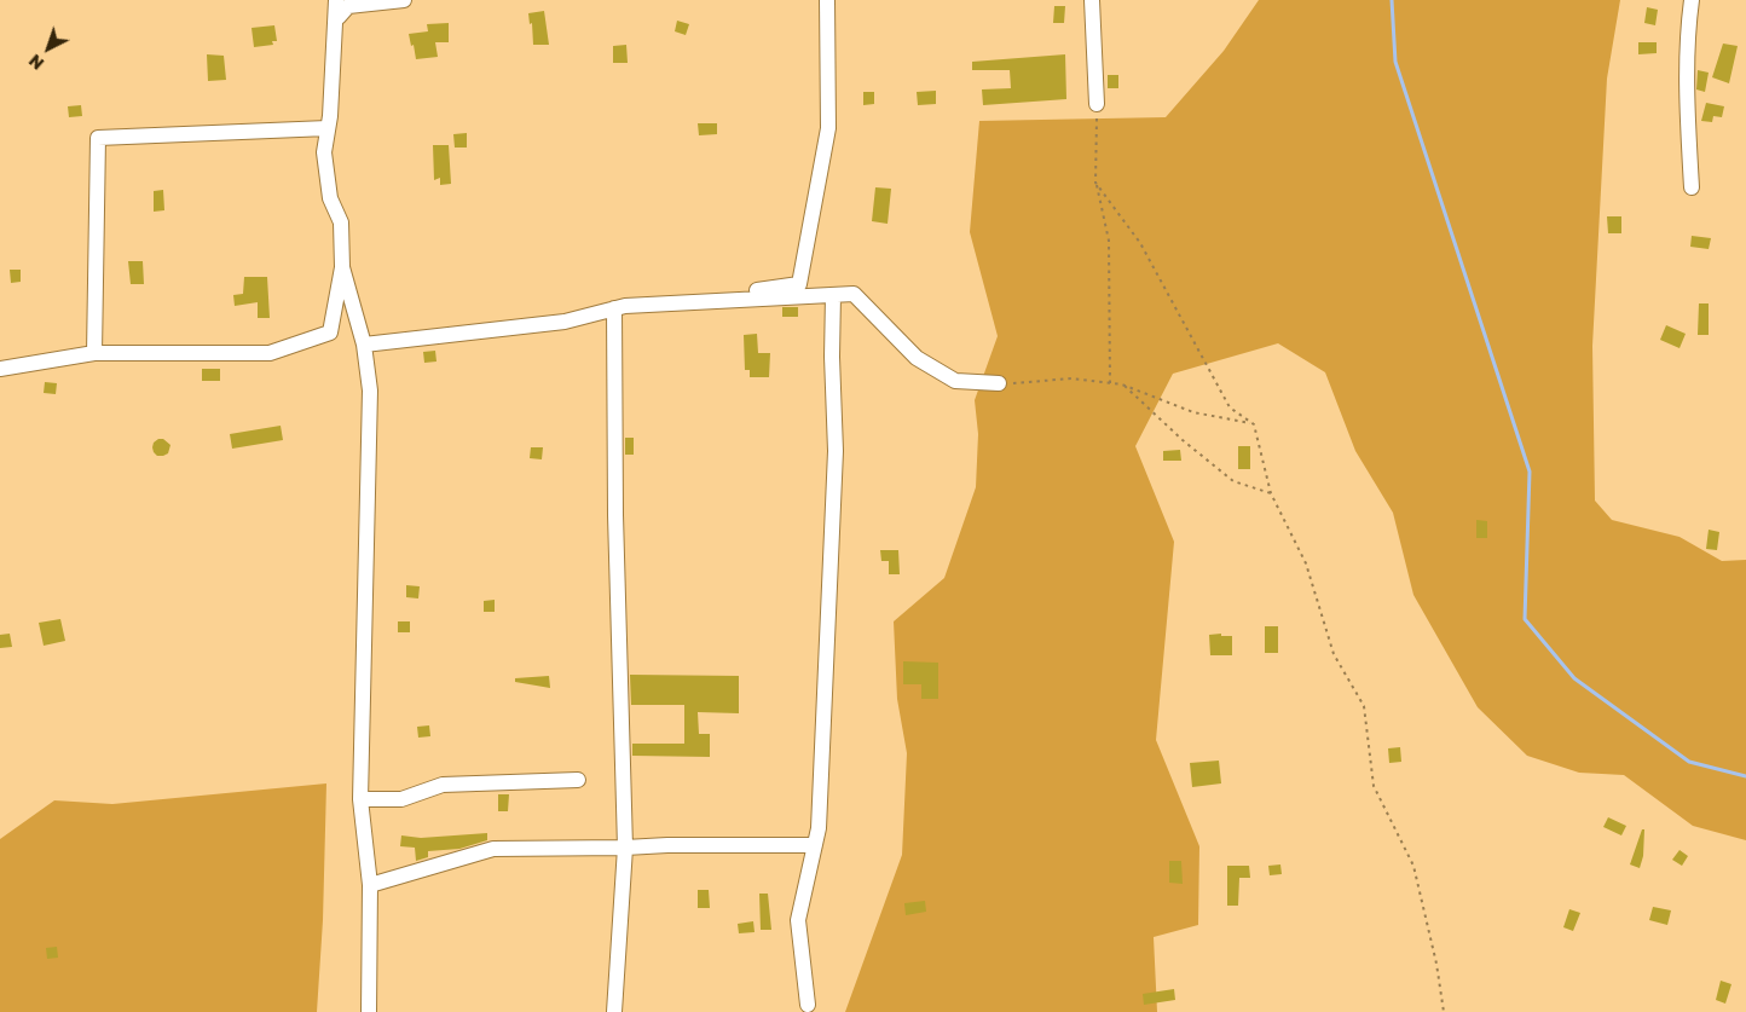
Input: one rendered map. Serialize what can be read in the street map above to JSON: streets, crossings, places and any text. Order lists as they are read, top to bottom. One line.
{"north":"bottom left"}
